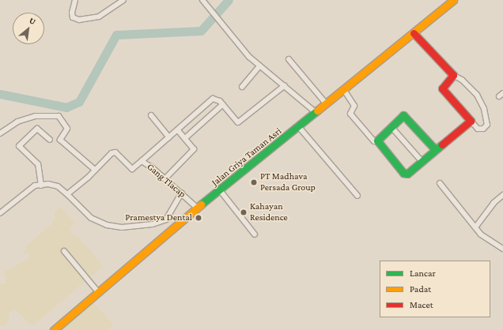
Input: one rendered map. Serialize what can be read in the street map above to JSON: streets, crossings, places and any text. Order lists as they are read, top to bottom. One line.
{"streets":{"street":["Jalan Griya Taman Asri","Gang Tlacap"]},"crossings":[["Jalan Griya Taman Asri","Gang Tlacap"]],"places":["PT Madhava Persada Group","Kahayan Residence","Pramestya Dental"],"legend":["Lancar","Padat","Macet"],"north":"top right"}
